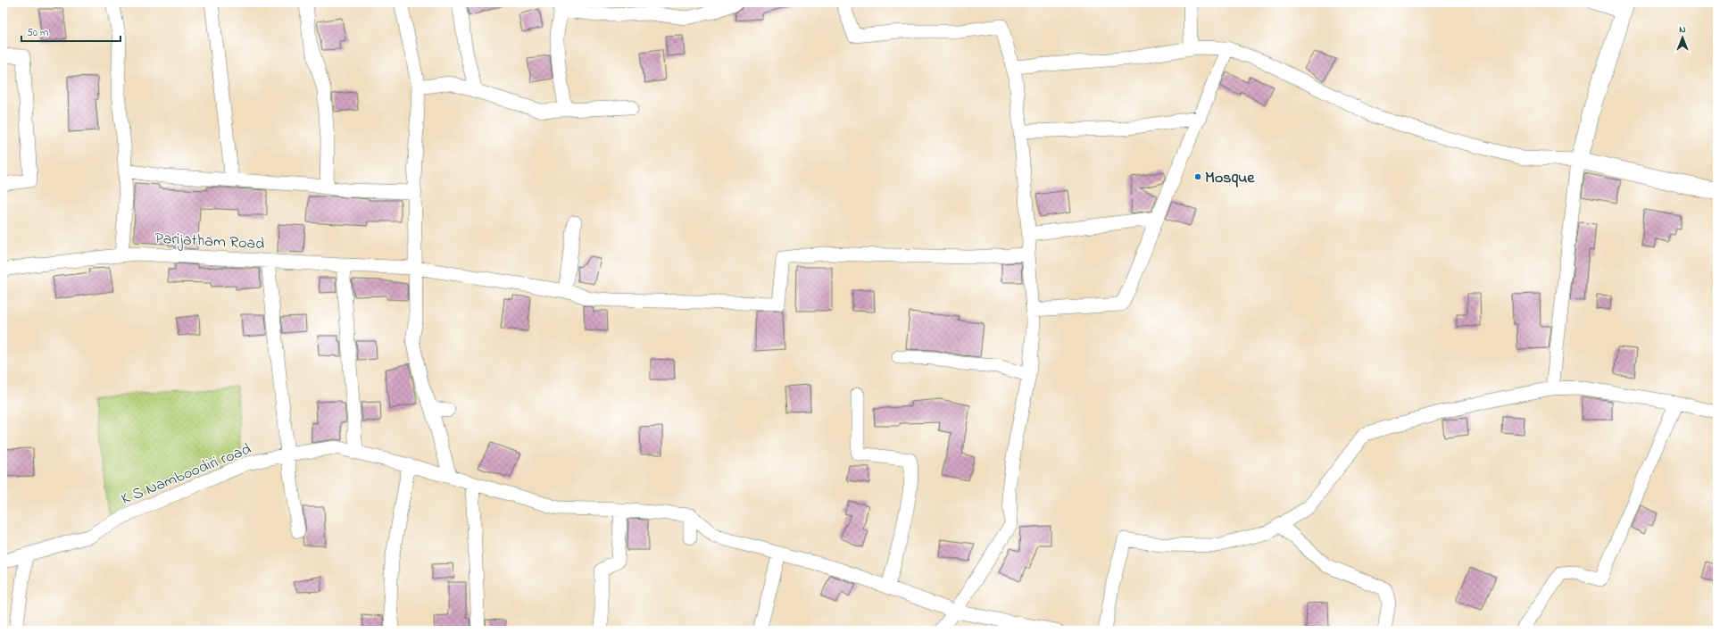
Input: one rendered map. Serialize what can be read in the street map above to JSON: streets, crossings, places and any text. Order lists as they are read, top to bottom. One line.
{"streets":{"street":["Parijatham Road","K S Namboodiri road"]},"places":["Mosque"],"scale_bar":"50 m","north":"top"}
